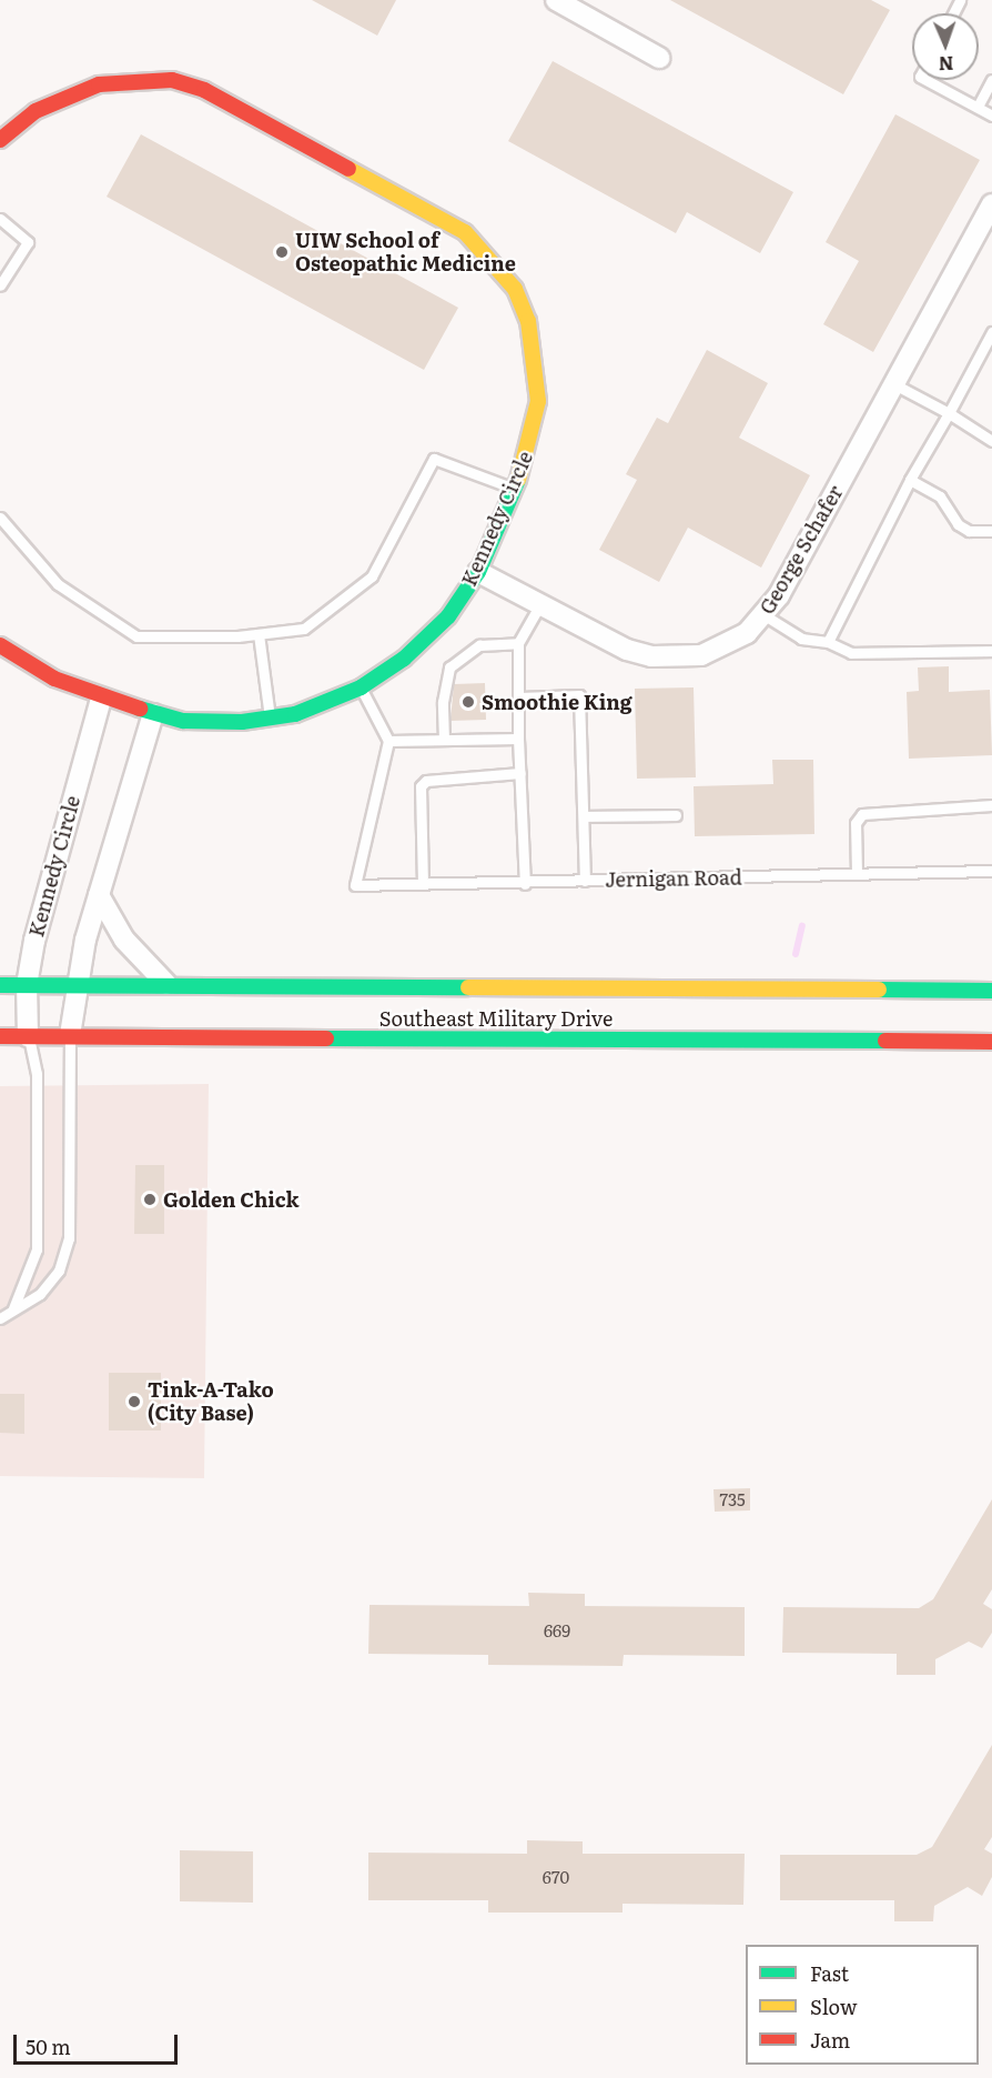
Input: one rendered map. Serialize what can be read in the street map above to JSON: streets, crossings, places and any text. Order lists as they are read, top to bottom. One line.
{"streets":{"main road":["Kennedy Circle","Southeast Military Drive"],"street":["George Schafer"],"lane":["Jernigan Road"]},"crossings":[["Kennedy Circle","George Schafer"],["Kennedy Circle","Southeast Military Drive"]],"places":["UIW School of Osteopathic Medicine","Smoothie King","Golden Chick","Tink-A-Tako (City Base)"],"house_numbers":["735","669","670"],"legend":["Fast","Slow","Jam"],"scale_bar":"50 m","north":"bottom"}
